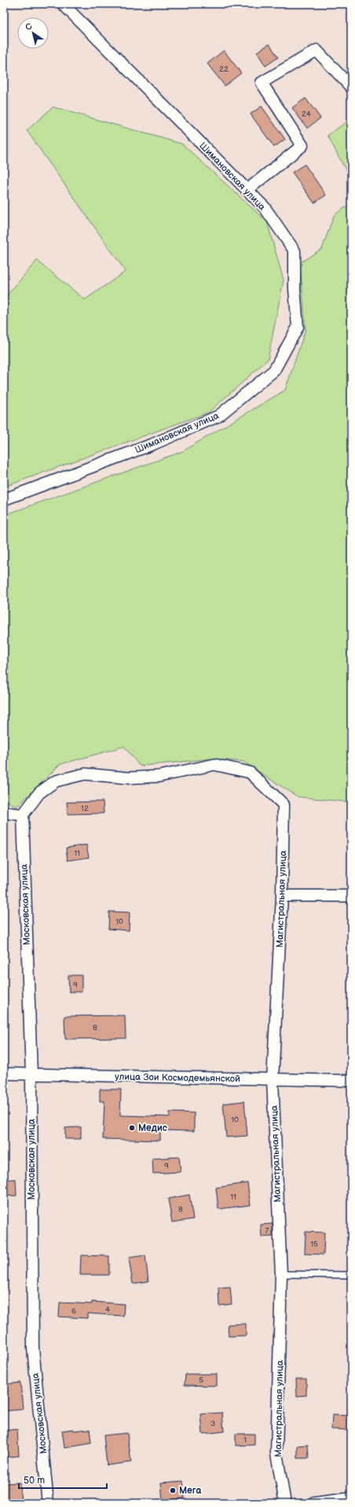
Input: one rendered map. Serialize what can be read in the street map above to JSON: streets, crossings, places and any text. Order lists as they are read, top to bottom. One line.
{"streets":{"street":["Шимановская улица","Магистральная улица","Московская улица","улица Зои Космодемьянской"]},"crossings":[["Магистральная улица","Московская улица"],["Магистральная улица","улица Зои Космодемьянской"],["Московская улица","улица Зои Космодемьянской"]],"places":["Медис","Мега"],"house_numbers":["22","24","12","11","10","9","8","10","9","11","8","7","15","4","6","5","3","1"],"scale_bar":"50 m","north":"top left"}
